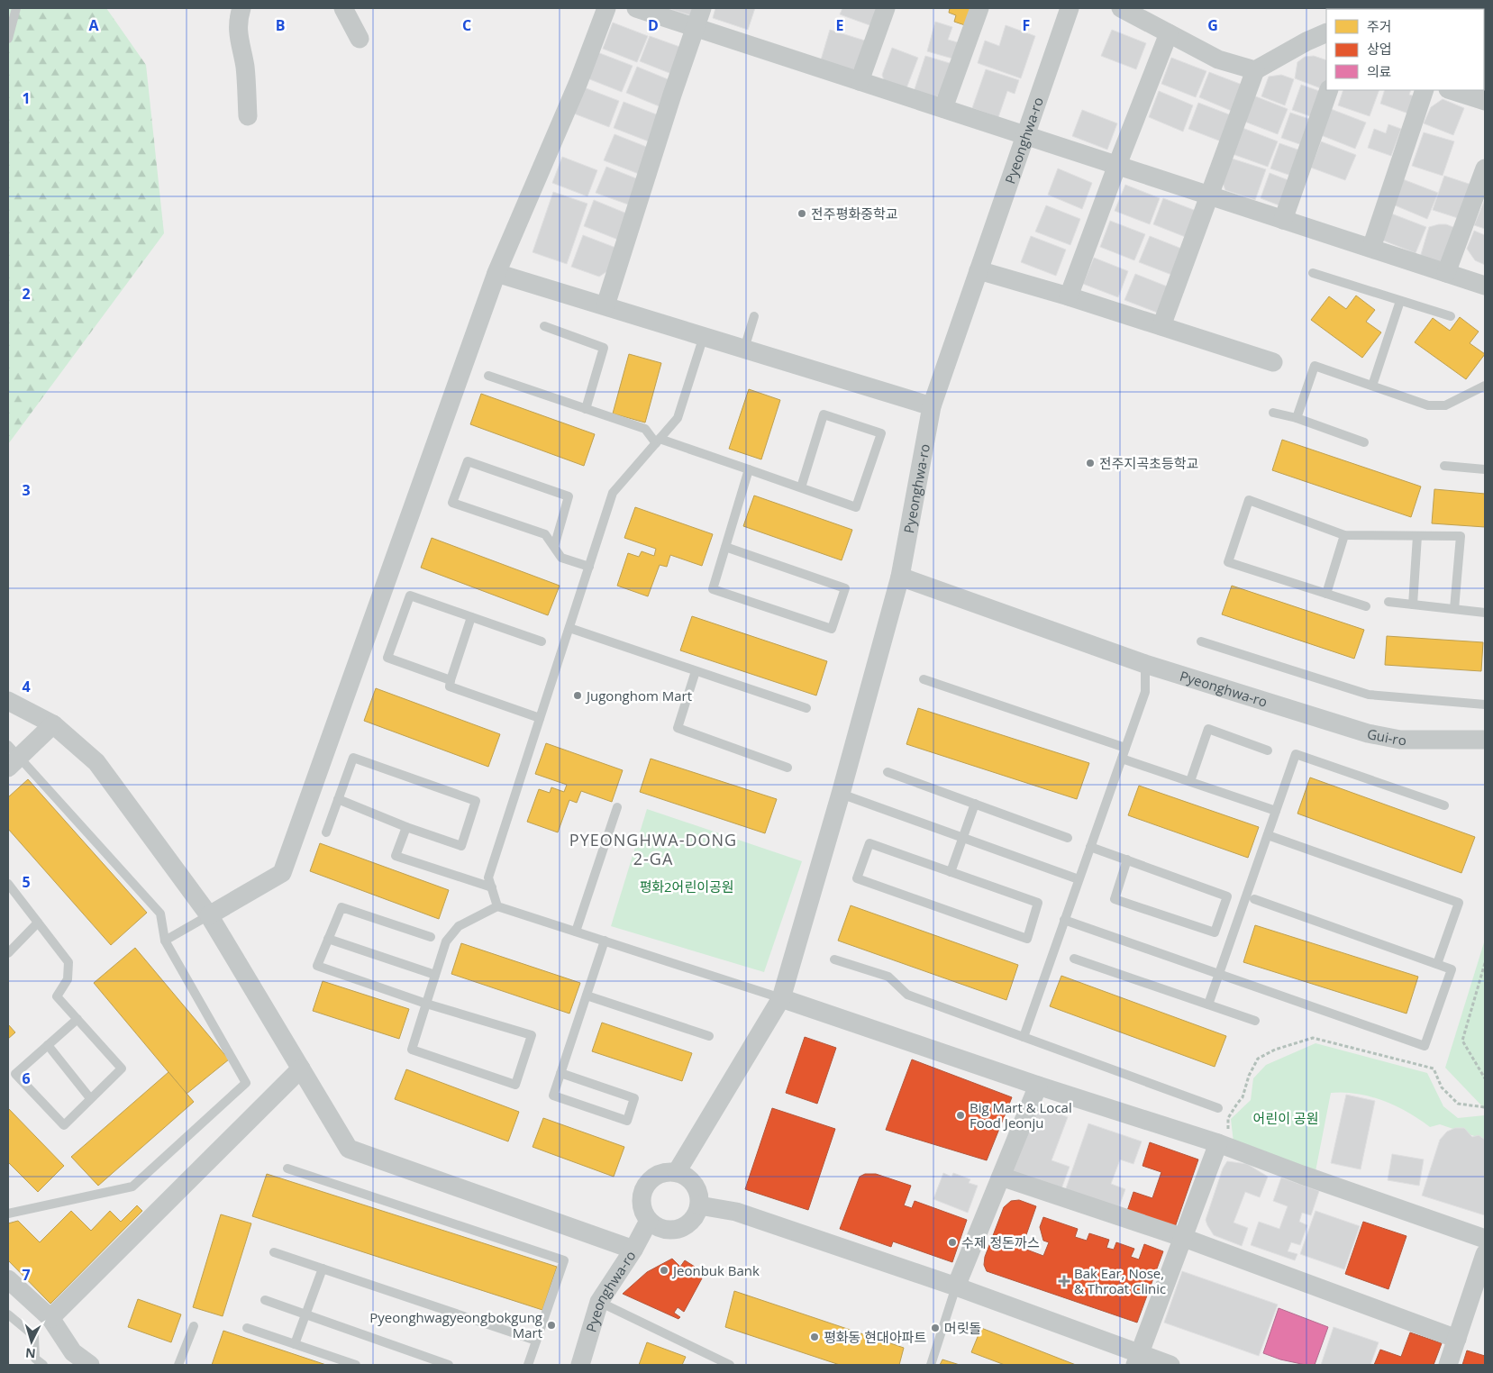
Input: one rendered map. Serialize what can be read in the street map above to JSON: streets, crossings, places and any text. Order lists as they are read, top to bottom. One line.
{"streets":{"street":["Pyeonghwa-ro","Gui-ro"]},"crossings":[["Pyeonghwa-ro","Gui-ro"]],"districts":["PYEONGHWA-DONG 2-GA"],"parks":["평화2어린이공원","어린이 공원"],"places":{"other":["전주평화중학교","전주지곡초등학교","Jugonghom Mart","Big Mart & Local Food Jeonju","수제 정돈까스","Jeonbuk Bank","Pyeonghwagyeongbokgung Mart","머릿돌","평화동 현대아파트"],"health":["Bak Ear, Nose, & Throat Clinic"]},"legend":["주거","상업","의료"],"north":"bottom","grid":{"columns":["A","B","C","D","E","F","G"],"rows":["1","2","3","4","5","6","7"]}}
